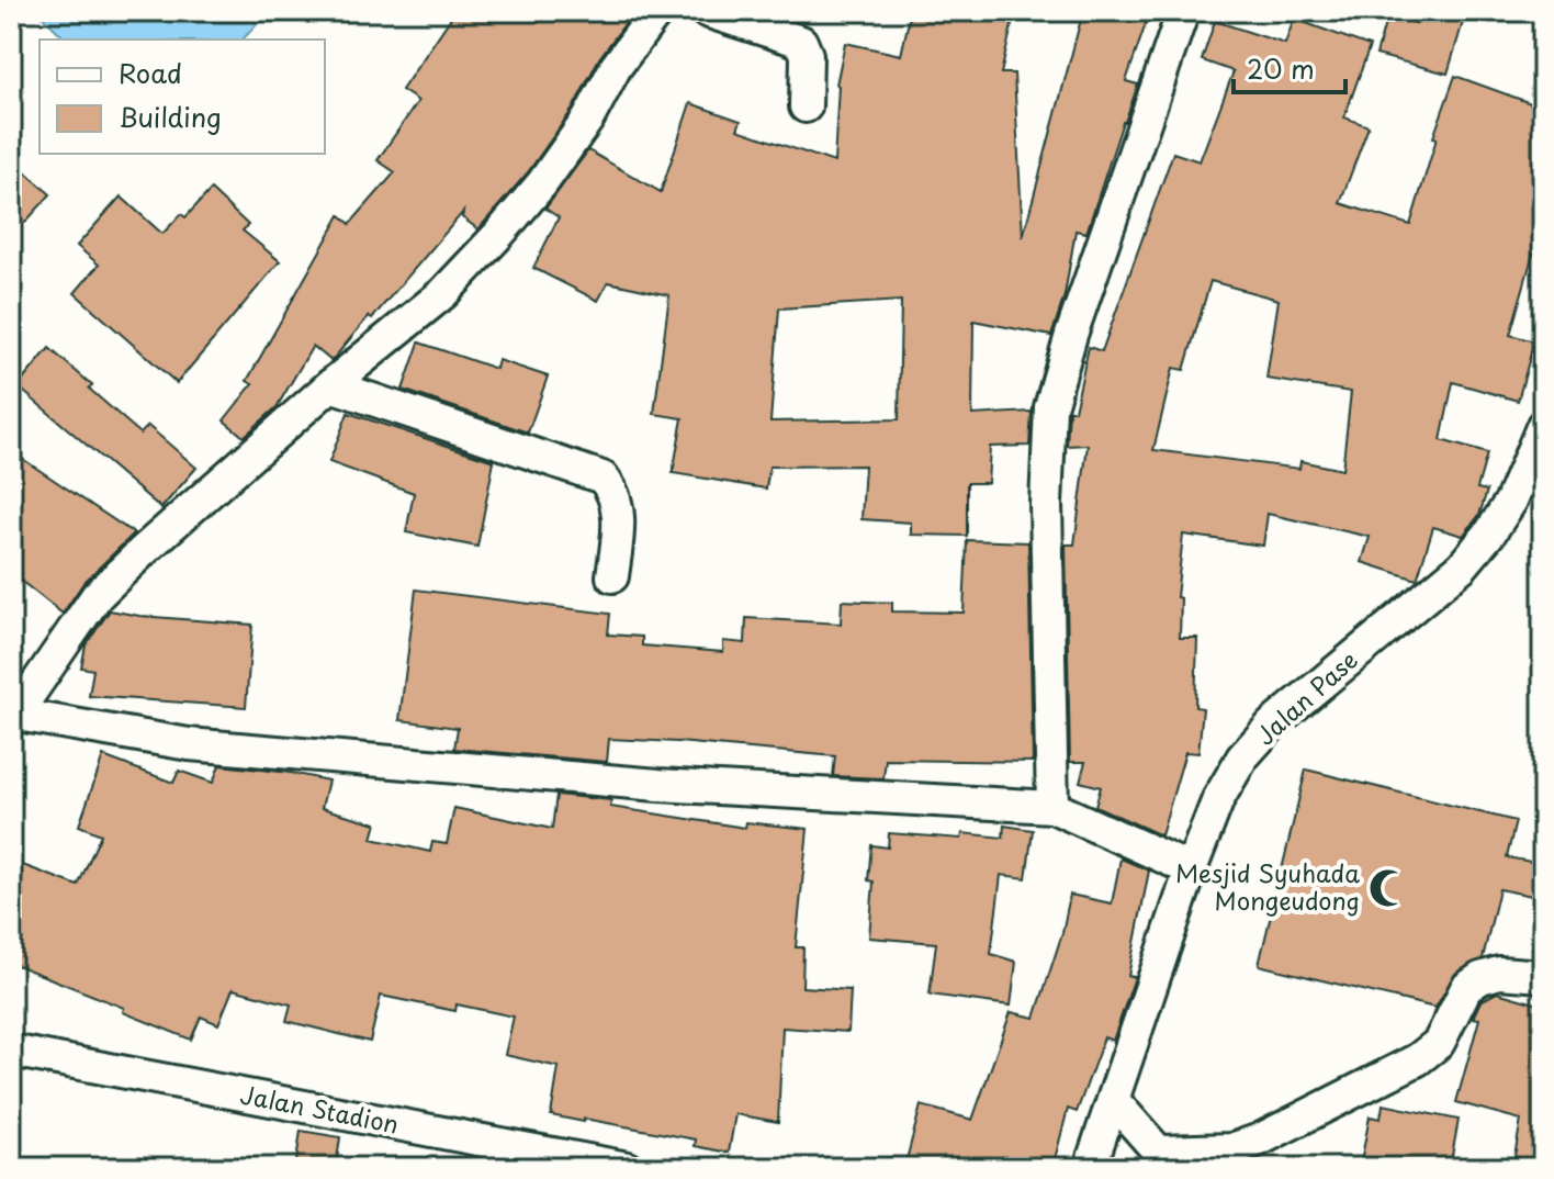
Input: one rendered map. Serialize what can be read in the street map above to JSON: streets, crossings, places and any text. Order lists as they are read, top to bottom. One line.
{"streets":{"street":["Jalan Pase","Jalan Stadion"]},"places":{"mosque":["Mesjid Syuhada Mongeudong"]},"legend":["Road","Building"],"scale_bar":"20 m"}
